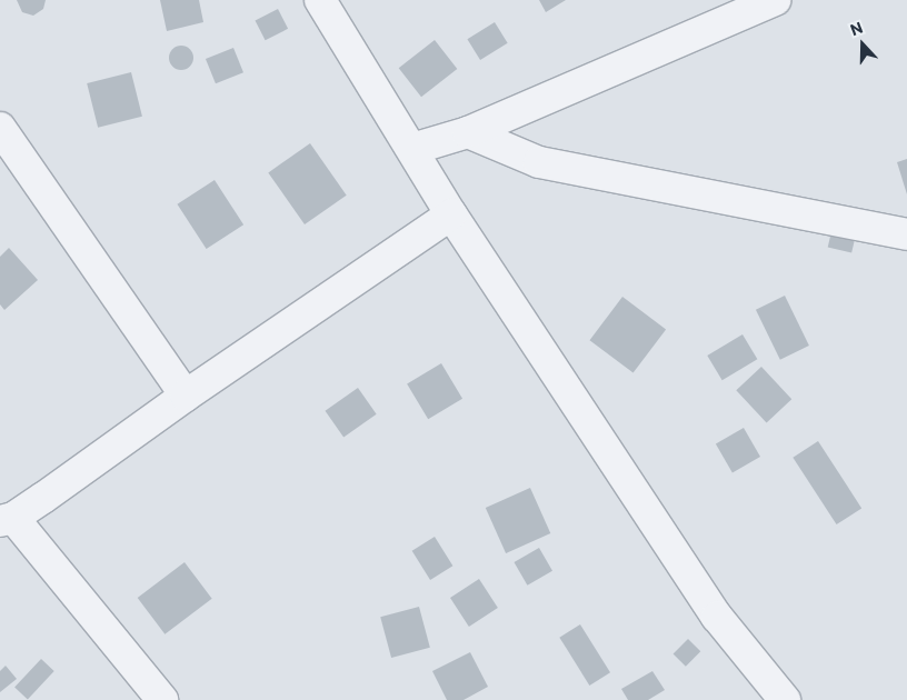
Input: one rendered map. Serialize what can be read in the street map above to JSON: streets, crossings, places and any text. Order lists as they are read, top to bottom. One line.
{"north":"top"}
